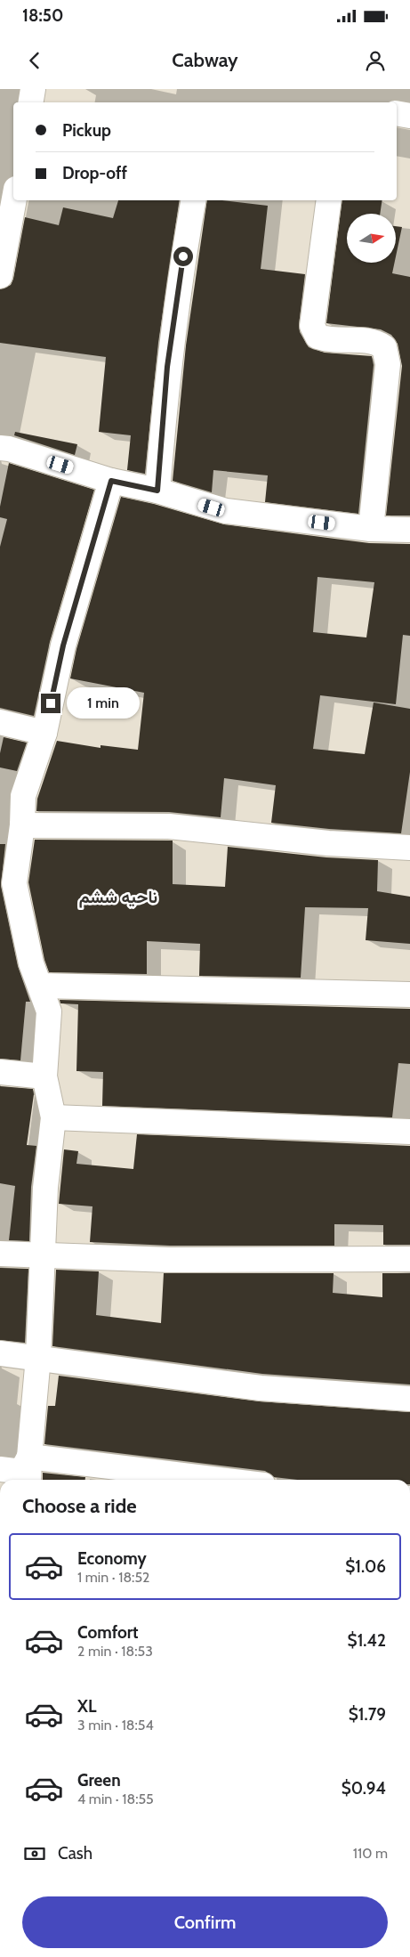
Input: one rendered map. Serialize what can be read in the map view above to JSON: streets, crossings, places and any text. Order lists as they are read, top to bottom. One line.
{"districts":["ناحیه ششم"],"north":"right","page":{"status":"18:50","header":"Cabway","banner":["Pickup","Drop-off"],"bubble":"1 min","heading":"Choose a ride","list":[{"name":"Economy","note":"1 min · 18:52","value":"$1.06"},{"name":"Comfort","note":"2 min · 18:53","value":"$1.42"},{"name":"XL","note":"3 min · 18:54","value":"$1.79"},{"name":"Green","note":"4 min · 18:55","value":"$0.94"}],"pay":["Cash","110 m"],"buttons":"Confirm"}}
